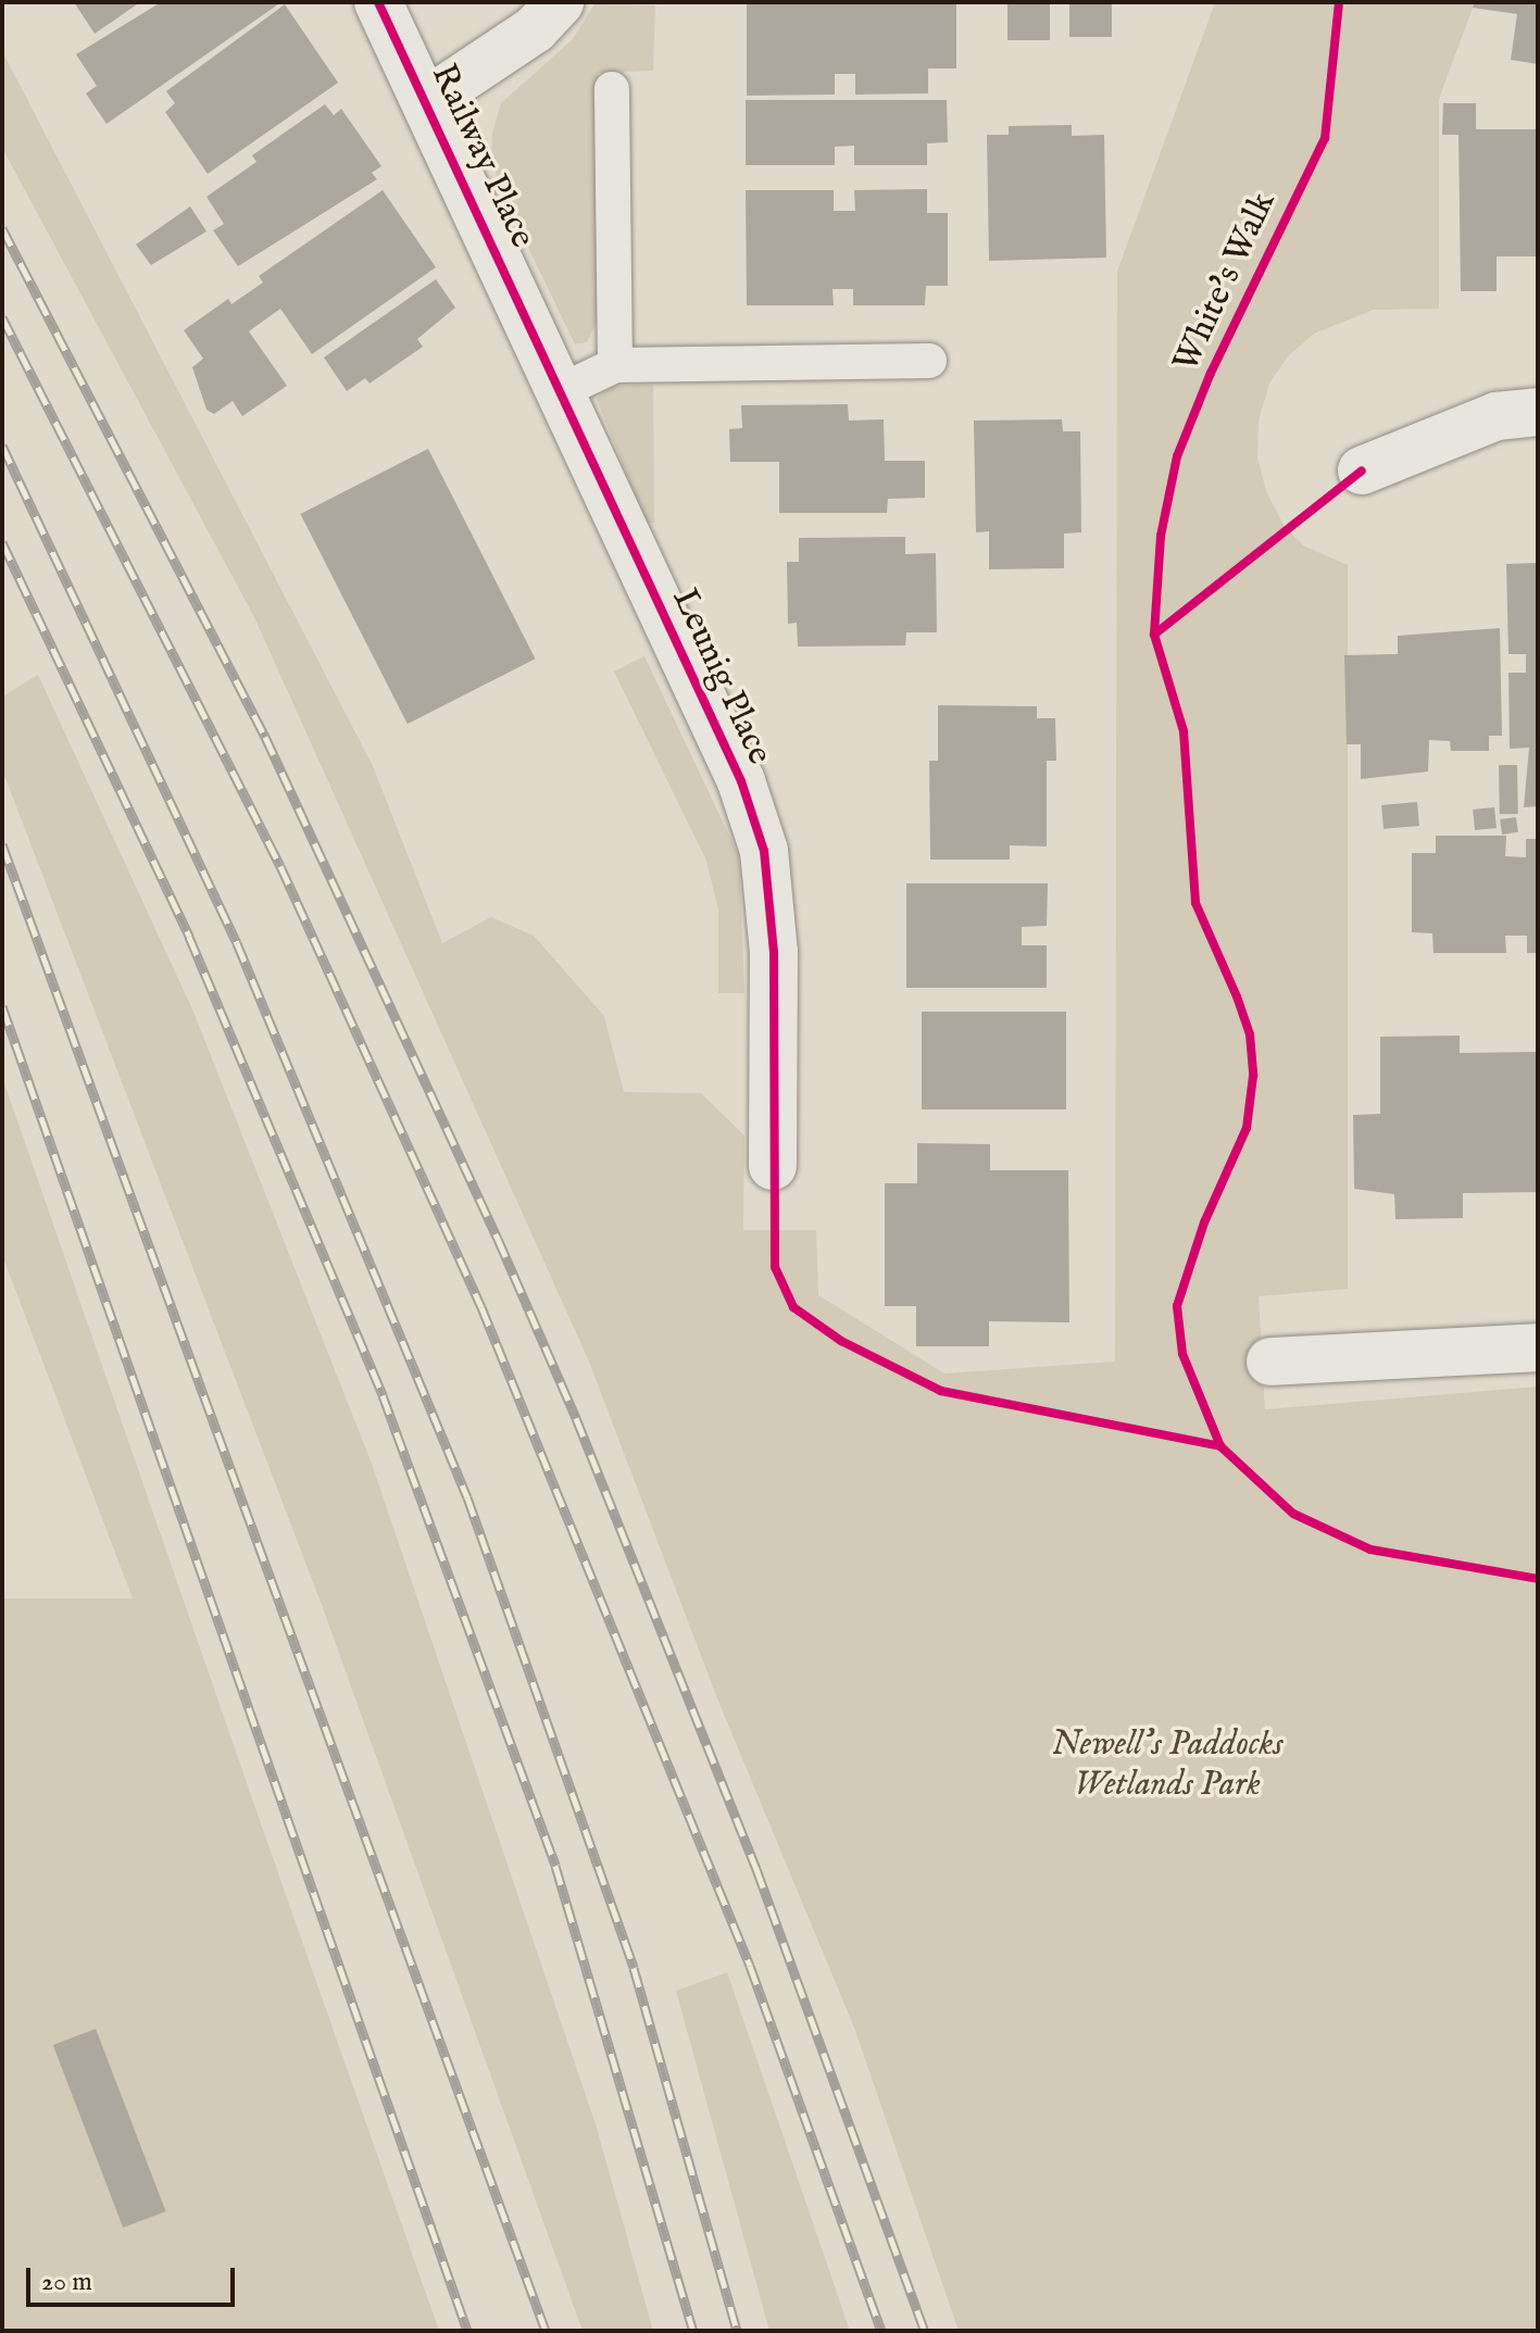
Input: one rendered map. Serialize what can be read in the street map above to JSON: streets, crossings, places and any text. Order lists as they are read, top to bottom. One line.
{"streets":{"street":["Railway Place","Leunig Place"],"cycle path":["White's Walk"]},"crossings":[["Railway Place","Leunig Place"]],"parks":["Newell's Paddocks Wetlands Park"],"scale_bar":"20 m"}
